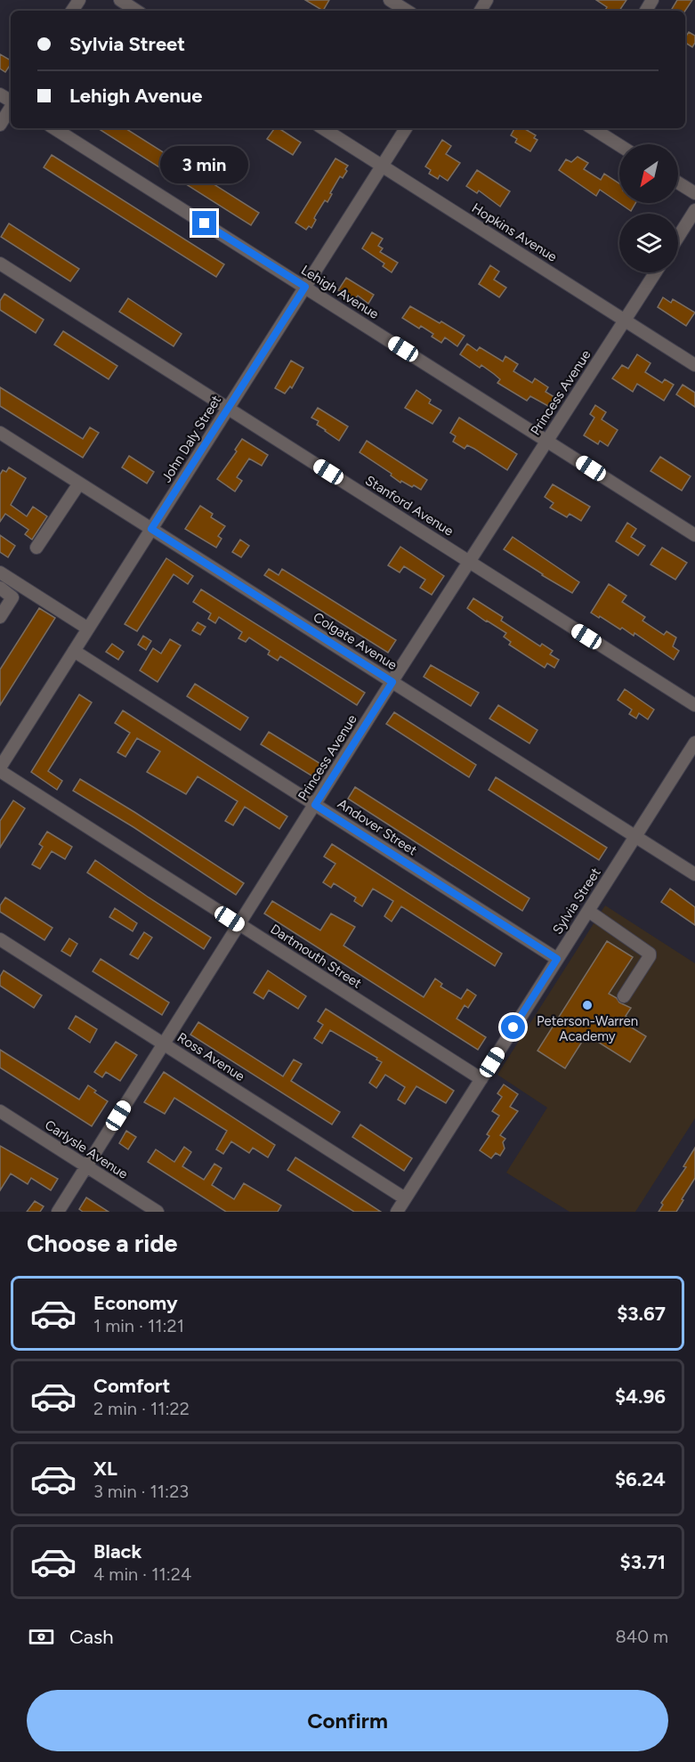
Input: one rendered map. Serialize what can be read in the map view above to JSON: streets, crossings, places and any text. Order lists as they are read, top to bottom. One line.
{"streets":{"street":["Hopkins Avenue","Lehigh Avenue","Princess Avenue","John Daly Street","Stanford Avenue","Colgate Avenue","Andover Street","Sylvia Street","Dartmouth Street","Ross Avenue","Carlysle Avenue"]},"crossings":[["Hopkins Avenue","Princess Avenue"],["Hopkins Avenue","John Daly Street"],["Lehigh Avenue","Princess Avenue"],["Lehigh Avenue","John Daly Street"],["Princess Avenue","Stanford Avenue"],["Princess Avenue","Colgate Avenue"],["Princess Avenue","Andover Street"],["Princess Avenue","Dartmouth Street"],["Princess Avenue","Ross Avenue"],["Princess Avenue","Carlysle Avenue"],["John Daly Street","Stanford Avenue"],["John Daly Street","Colgate Avenue"],["John Daly Street","Andover Street"],["John Daly Street","Dartmouth Street"],["Colgate Avenue","Sylvia Street"],["Andover Street","Sylvia Street"],["Sylvia Street","Dartmouth Street"],["Sylvia Street","Ross Avenue"]],"places":["Peterson-Warren Academy"],"north":"bottom left","page":{"banner":["Sylvia Street","Lehigh Avenue"],"bubble":"3 min","heading":"Choose a ride","list":[{"name":"Economy","note":"1 min · 11:21","value":"$3.67"},{"name":"Comfort","note":"2 min · 11:22","value":"$4.96"},{"name":"XL","note":"3 min · 11:23","value":"$6.24"},{"name":"Black","note":"4 min · 11:24","value":"$3.71"}],"pay":["Cash","840 m"],"buttons":"Confirm"}}
